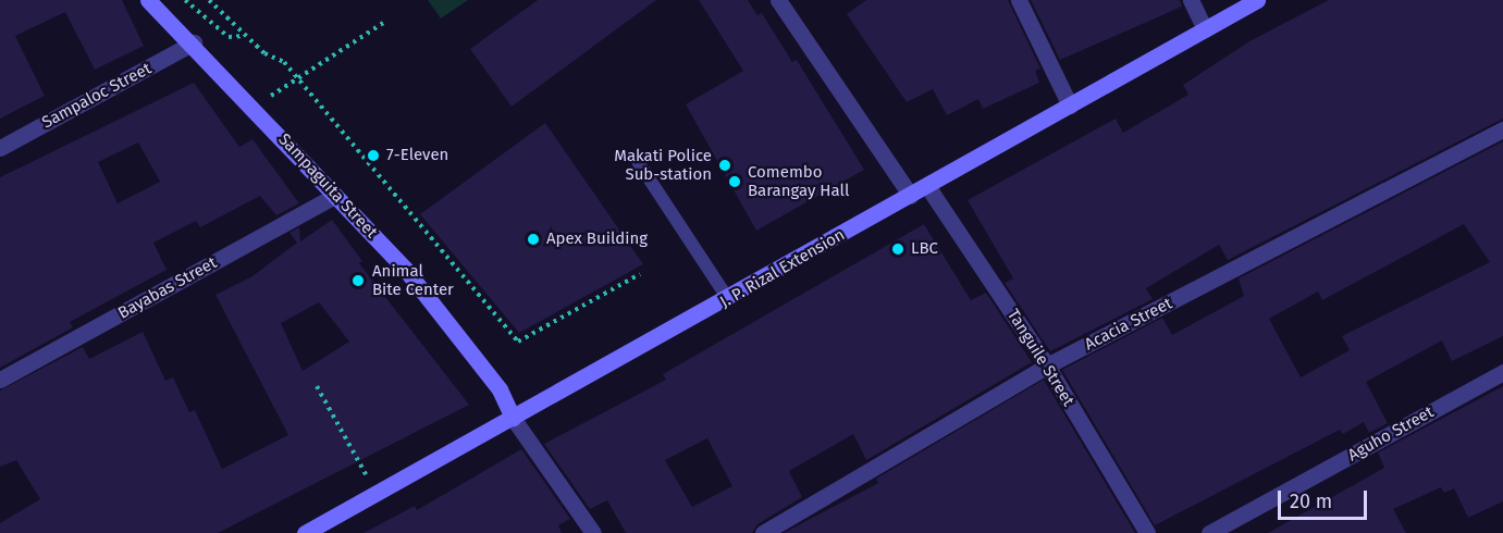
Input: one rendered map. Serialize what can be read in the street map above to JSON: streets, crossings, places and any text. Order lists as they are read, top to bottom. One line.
{"streets":{"main road":["Sampaguita Street","J. P. Rizal Extension"],"street":["Sampaloc Street","Bayabas Street","Acacia Street","Tanguile Street","Aguho Street"]},"crossings":[["Sampaloc Street","Sampaguita Street"],["Sampaguita Street","J. P. Rizal Extension"],["Sampaguita Street","Bayabas Street"],["J. P. Rizal Extension","Tanguile Street"],["Acacia Street","Tanguile Street"]],"places":["7-Eleven","Makati Police Sub-station","Comembo Barangay Hall","Apex Building","LBC","Animal Bite Center"],"scale_bar":"20 m"}
